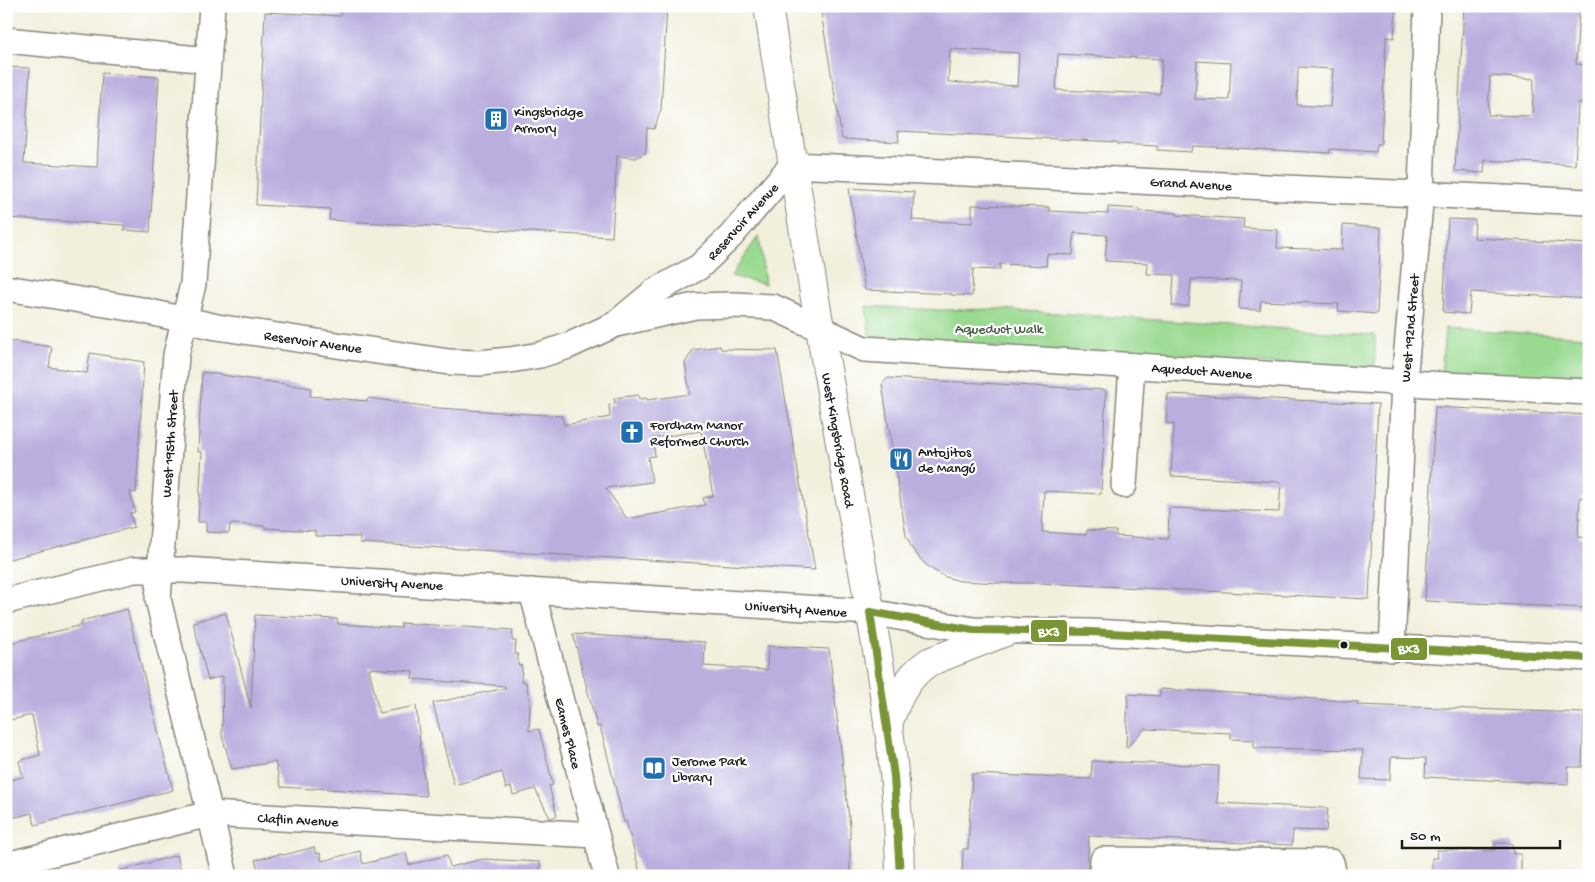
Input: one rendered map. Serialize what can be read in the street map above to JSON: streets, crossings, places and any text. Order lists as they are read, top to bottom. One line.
{"streets":{"main road":["West Kingsbridge Road"],"street":["Grand Avenue","Reservoir Avenue","West 192nd Street","Aqueduct Avenue","West 195th Street","University Avenue","Eames Place","Claflin Avenue"]},"crossings":[["Grand Avenue","Reservoir Avenue"],["Grand Avenue","West 192nd Street"],["Grand Avenue","West Kingsbridge Road"],["Reservoir Avenue","Aqueduct Avenue"],["Reservoir Avenue","West Kingsbridge Road"],["Reservoir Avenue","West 195th Street"],["West 192nd Street","Aqueduct Avenue"],["West 192nd Street","University Avenue"],["Aqueduct Avenue","West Kingsbridge Road"],["West Kingsbridge Road","University Avenue"],["West 195th Street","University Avenue"],["West 195th Street","Claflin Avenue"],["University Avenue","Eames Place"],["Eames Place","Claflin Avenue"]],"parks":["Aqueduct Walk"],"places":{"building":["Kingsbridge Armory"],"church":["Fordham Manor Reformed Church"],"restaurant":["Antojitos de Mangú"],"library":["Jerome Park Library"]},"lines":["transit line Bx3"],"scale_bar":"50 m"}
